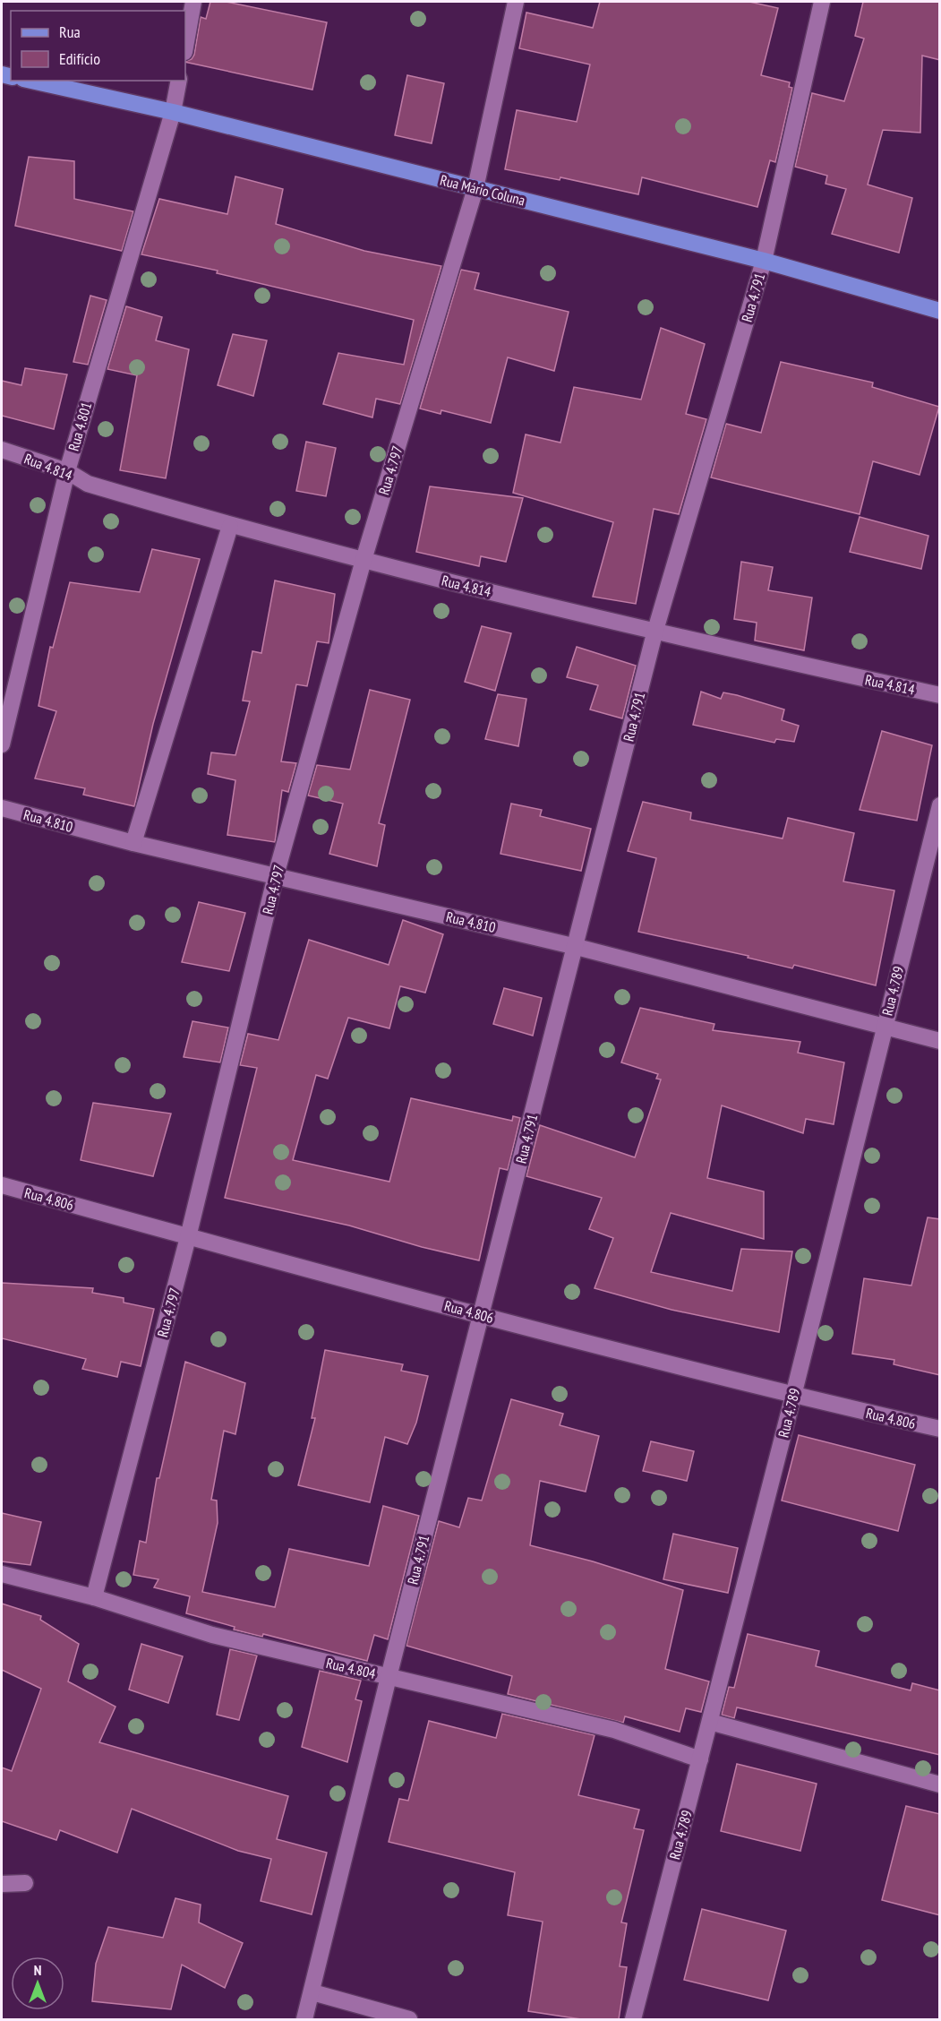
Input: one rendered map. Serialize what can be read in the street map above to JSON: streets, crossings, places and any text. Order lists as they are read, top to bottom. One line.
{"streets":{"main road":["Rua Mário Coluna"],"street":["Rua 4.791","Rua 4.801","Rua 4.814","Rua 4.797","Rua 4.810","Rua 4.789","Rua 4.806","Rua 4.804"]},"crossings":[["Rua Mário Coluna","Rua 4.791"],["Rua Mário Coluna","Rua 4.801"],["Rua Mário Coluna","Rua 4.797"],["Rua 4.791","Rua 4.814"],["Rua 4.791","Rua 4.810"],["Rua 4.791","Rua 4.806"],["Rua 4.791","Rua 4.804"],["Rua 4.801","Rua 4.814"],["Rua 4.814","Rua 4.797"],["Rua 4.797","Rua 4.810"],["Rua 4.797","Rua 4.806"],["Rua 4.797","Rua 4.804"],["Rua 4.810","Rua 4.789"],["Rua 4.789","Rua 4.806"],["Rua 4.789","Rua 4.804"]],"legend":["Rua","Edifício"],"north":"top"}
